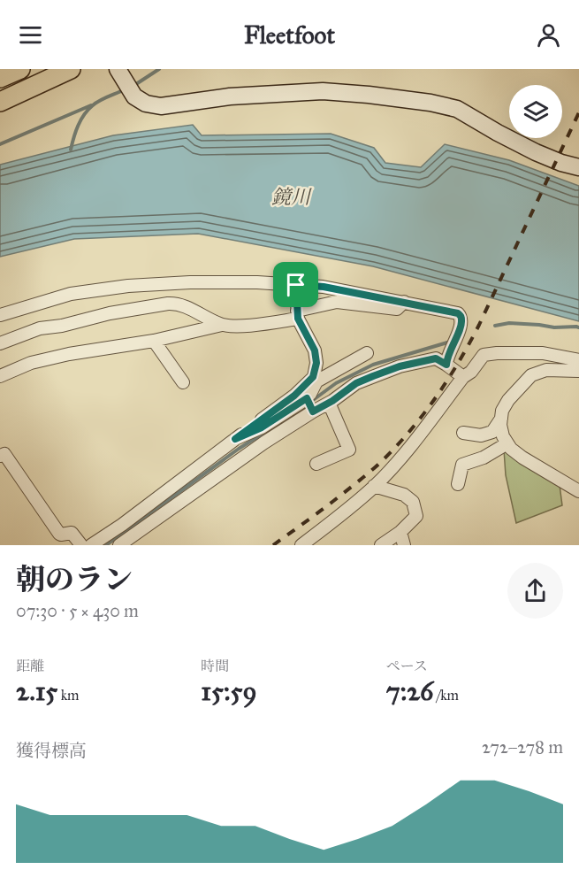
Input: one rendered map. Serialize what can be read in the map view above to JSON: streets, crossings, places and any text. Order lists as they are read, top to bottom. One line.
{"water":["鏡川"],"page":{"header":"Fleetfoot","heading":["朝のラン","07:30 · 5 × 430 m"],"stats":[["距離","2.15 km"],["時間","15:59"],["ペース","7:26 /km"]],"chart":["獲得標高","272–278 m"]}}
